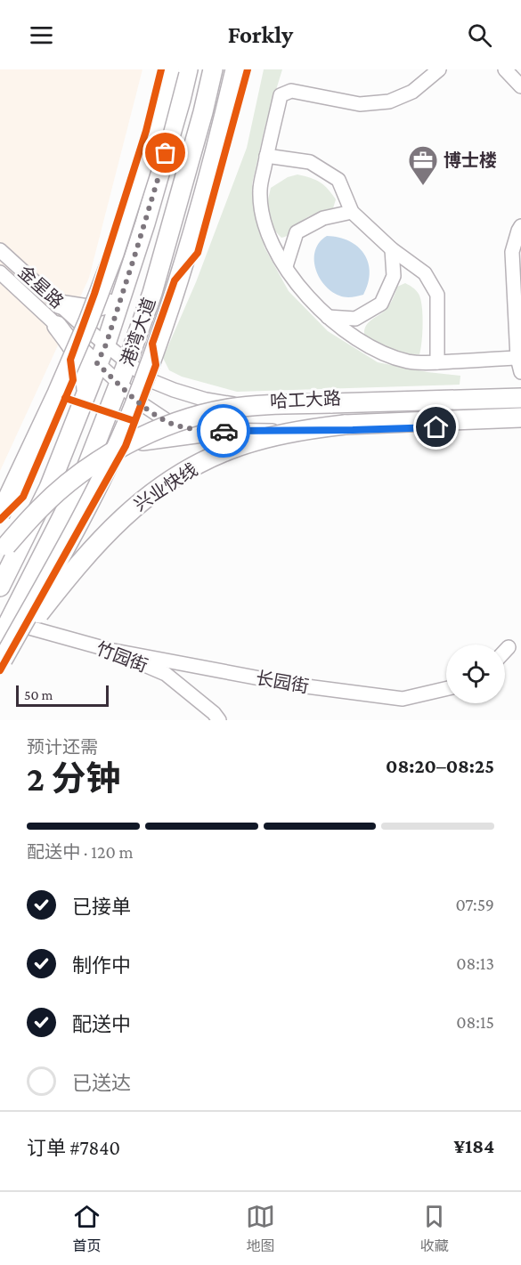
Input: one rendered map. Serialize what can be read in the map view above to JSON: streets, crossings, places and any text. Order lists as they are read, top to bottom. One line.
{"streets":{"highway":["港湾大道","兴业快线"],"street":["金星路","哈工大路","竹园街","长园街"]},"crossings":[["金星路","港湾大道"],["金星路","哈工大路"],["港湾大道","哈工大路"],["港湾大道","竹园街"],["竹园街","长园街"]],"places":{"office":["博士楼"]},"scale_bar":"50 m","page":{"header":"Forkly","scale":"50 m","heading":["2 分钟","预计还需","08:20–08:25"],"panel":["订单 #7840","¥184"],"bar":"配送中 · 120 m","list":[["已接单","07:59"],["制作中","08:13"],["配送中","08:15"],"已送达"],"tabs":["首页","地图","收藏"]}}
